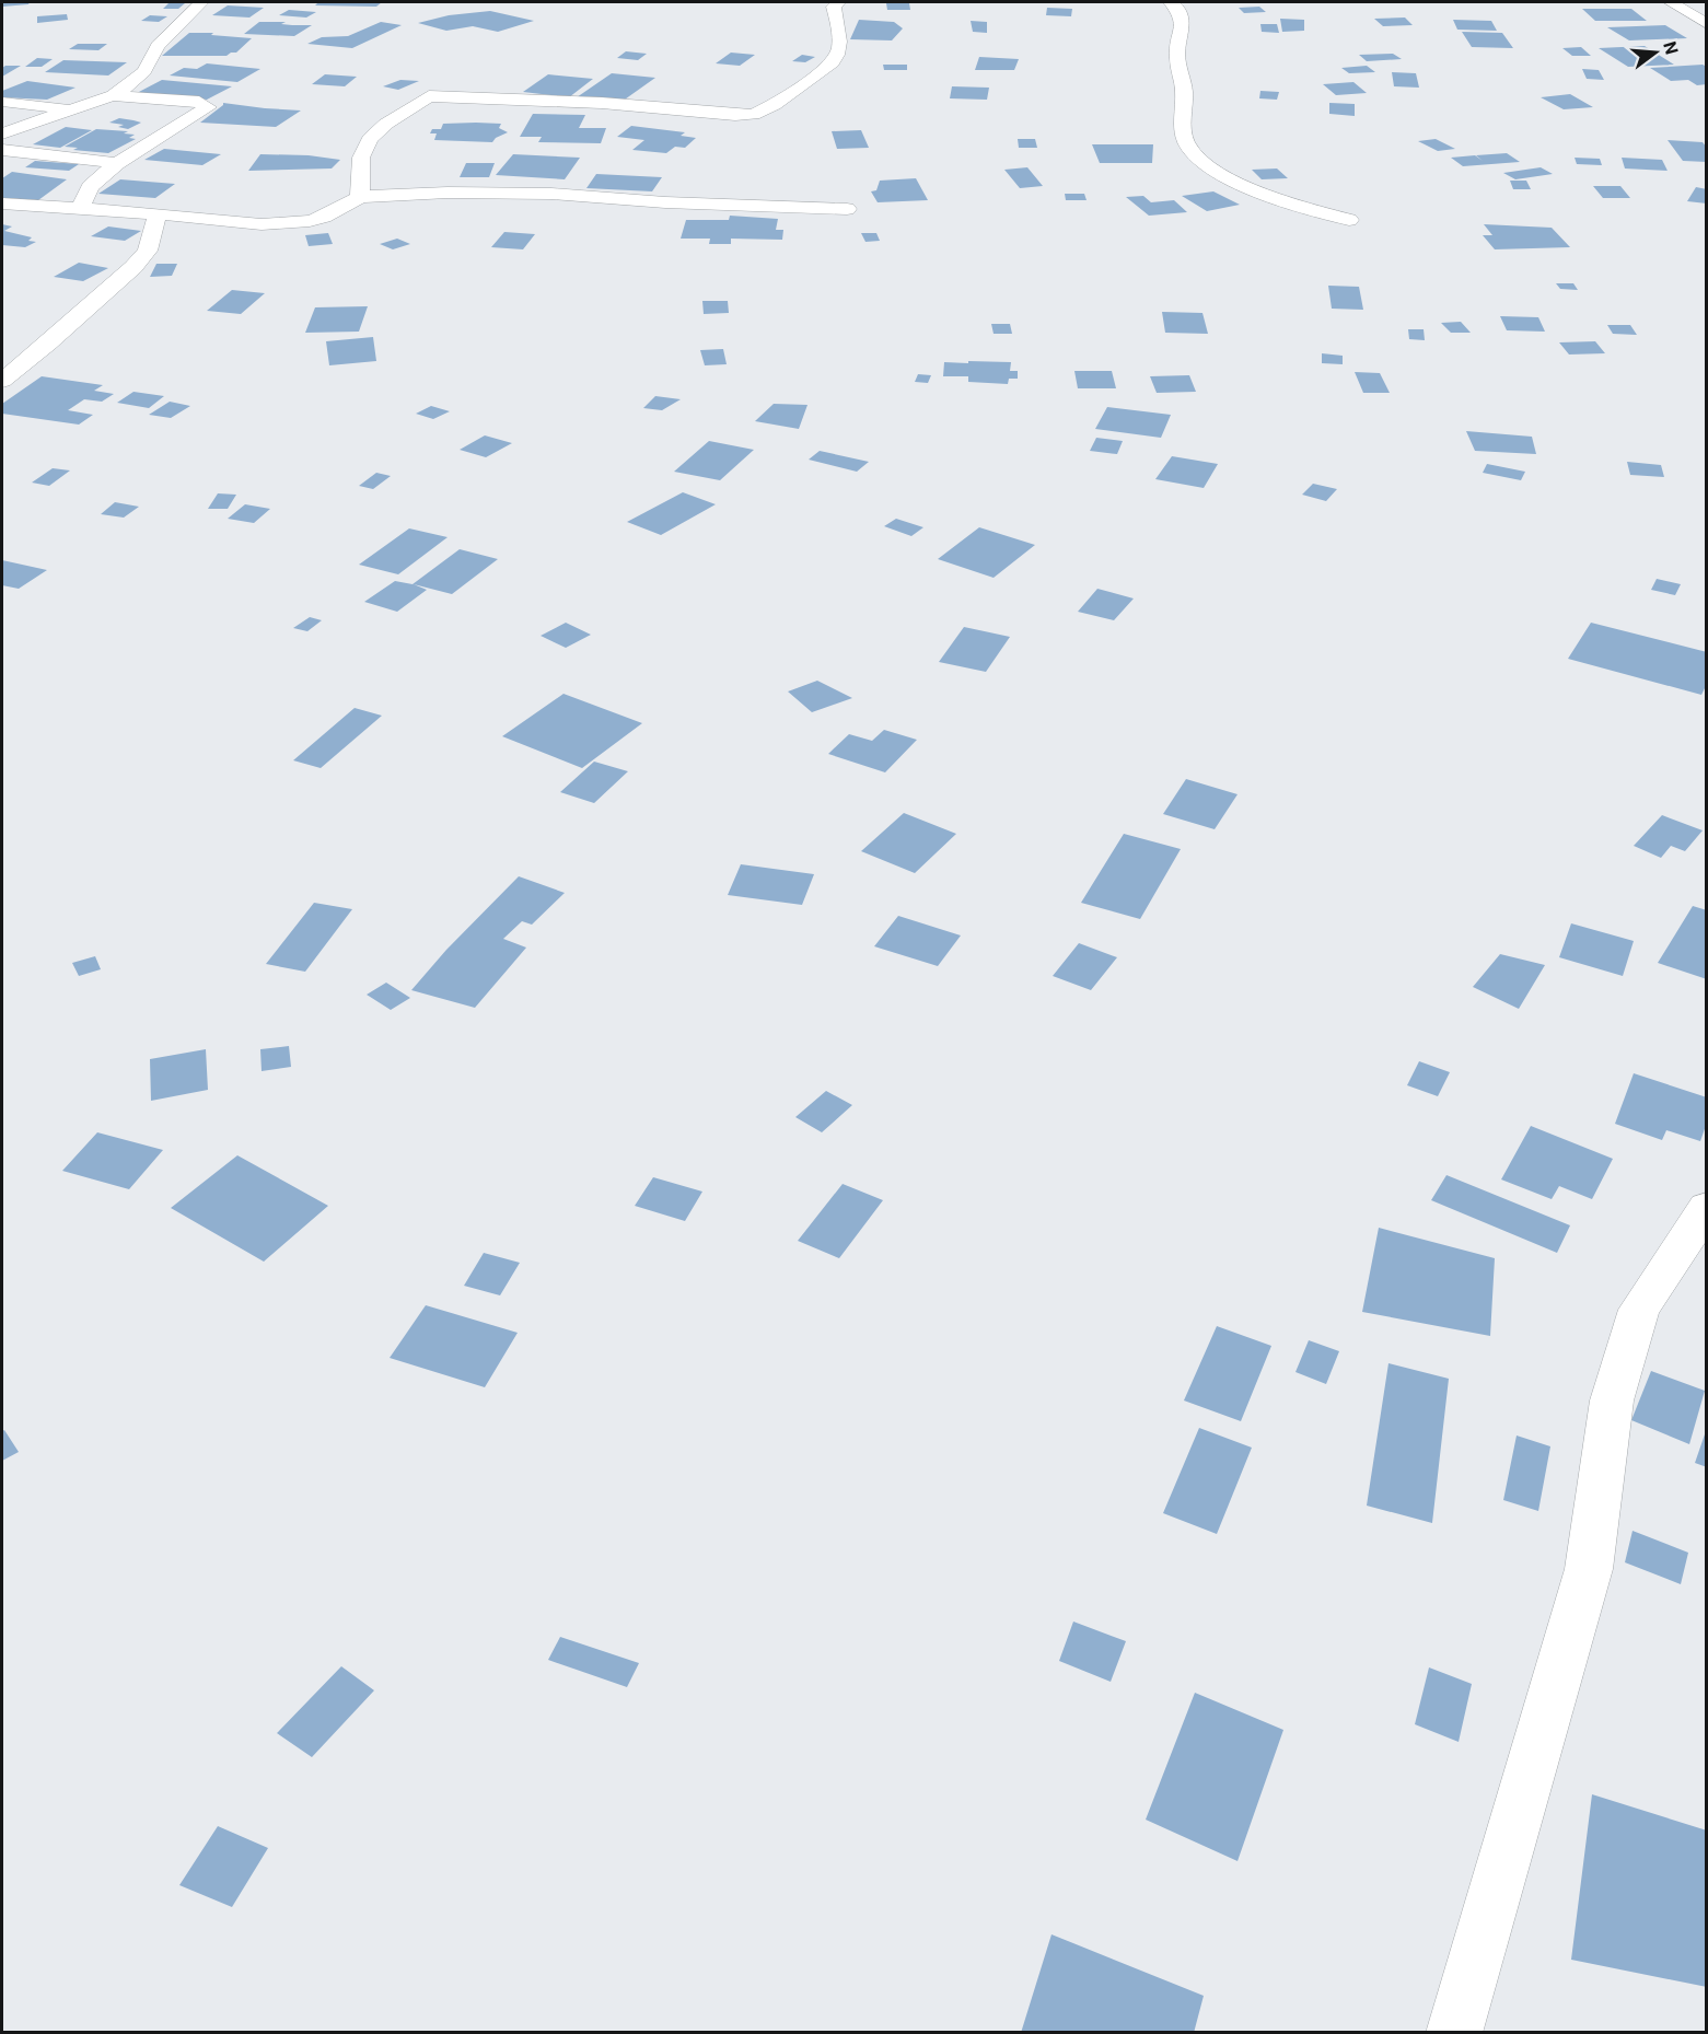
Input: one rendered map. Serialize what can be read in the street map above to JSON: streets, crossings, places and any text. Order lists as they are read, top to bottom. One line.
{"north":"right"}
